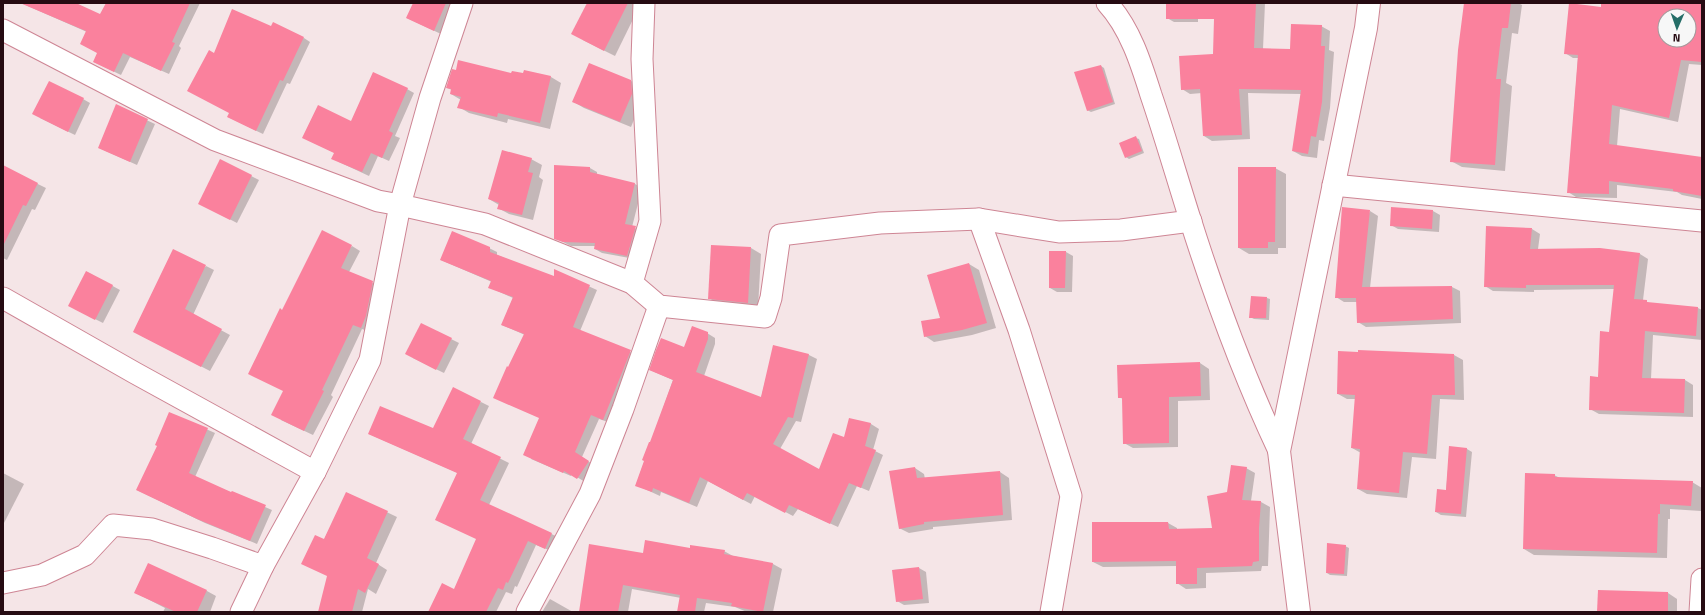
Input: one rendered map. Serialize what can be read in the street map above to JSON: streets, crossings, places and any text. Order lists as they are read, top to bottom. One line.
{"north":"bottom"}
